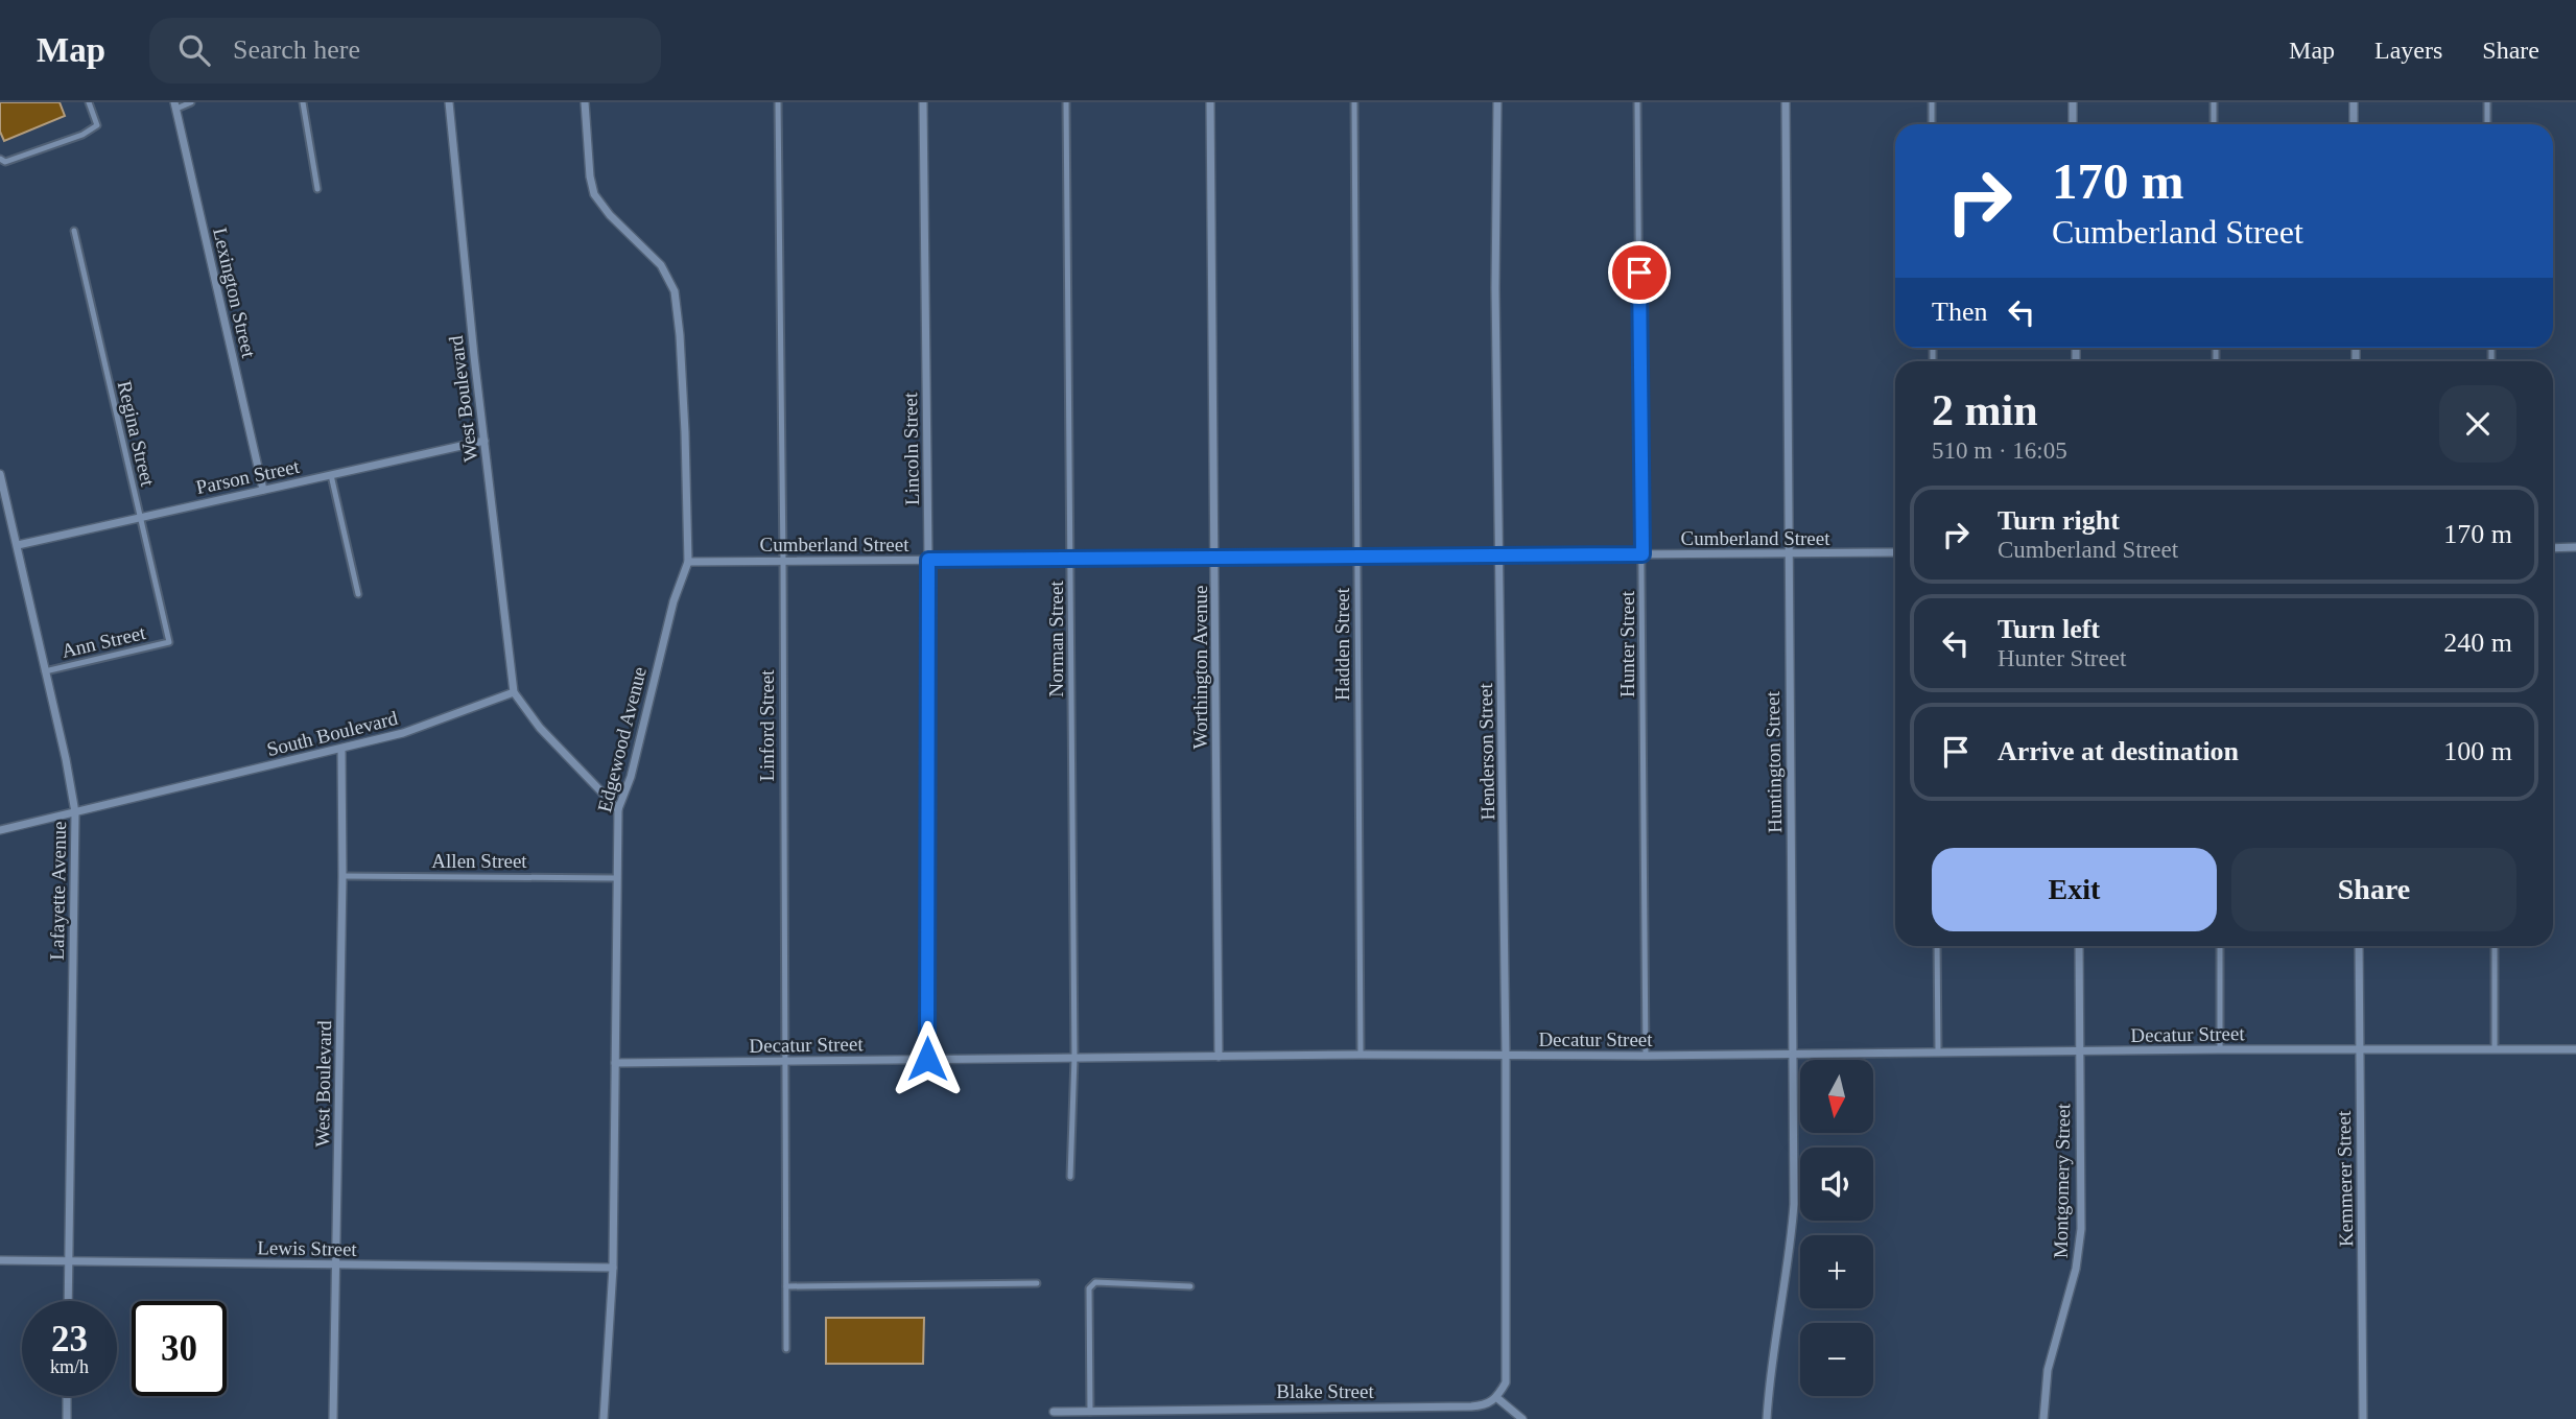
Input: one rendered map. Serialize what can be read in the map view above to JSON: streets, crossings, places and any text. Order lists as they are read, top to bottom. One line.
{"streets":{"street":["Lexington Street","West Boulevard","Lincoln Street","Parson Street","Cumberland Street","Worthington Avenue","South Boulevard","Edgewood Avenue","Henderson Street","Huntington Street","Lafayette Avenue","Decatur Street","Kemmerer Street","Montgomery Street","Lewis Street","Blake Street"],"lane":["Regina Street","Norman Street","Ann Street","Hadden Street","Hunter Street","Linford Street","Allen Street"]},"crossings":[["Lexington Street","Parson Street"],["West Boulevard","Parson Street"],["West Boulevard","South Boulevard"],["West Boulevard","Allen Street"],["West Boulevard","Lewis Street"],["Regina Street","Parson Street"],["Regina Street","Ann Street"],["Lincoln Street","Cumberland Street"],["Lincoln Street","Decatur Street"],["Parson Street","Lafayette Avenue"],["Cumberland Street","Norman Street"],["Cumberland Street","Hadden Street"],["Cumberland Street","Hunter Street"],["Cumberland Street","Worthington Avenue"],["Cumberland Street","Linford Street"],["Cumberland Street","Edgewood Avenue"],["Cumberland Street","Henderson Street"],["Cumberland Street","Huntington Street"],["Norman Street","Decatur Street"],["Ann Street","Lafayette Avenue"],["Hadden Street","Decatur Street"],["Hunter Street","Decatur Street"],["Worthington Avenue","Decatur Street"],["Linford Street","Decatur Street"],["South Boulevard","Lafayette Avenue"],["Edgewood Avenue","Allen Street"],["Edgewood Avenue","Decatur Street"],["Edgewood Avenue","Lewis Street"],["Henderson Street","Decatur Street"],["Henderson Street","Blake Street"],["Huntington Street","Decatur Street"],["Lafayette Avenue","Lewis Street"],["Decatur Street","Kemmerer Street"],["Decatur Street","Montgomery Street"]],"north":"bottom","page":{"header":"Map","search":"Search here","nav":["Map","Layers","Share"],"turn":["170 m","Cumberland Street"],"then":"Then","heading":["2 min","510 m · 16:05"],"list":[{"name":"Turn right","note":"Cumberland Street","value":"170 m"},{"name":"Turn left","note":"Hunter Street","value":"240 m"},{"name":"Arrive at destination","value":"100 m"}],"buttons":["Exit","Share"],"map_buttons":["+","−"],"speed":"23 km/h","limit":"30"}}
